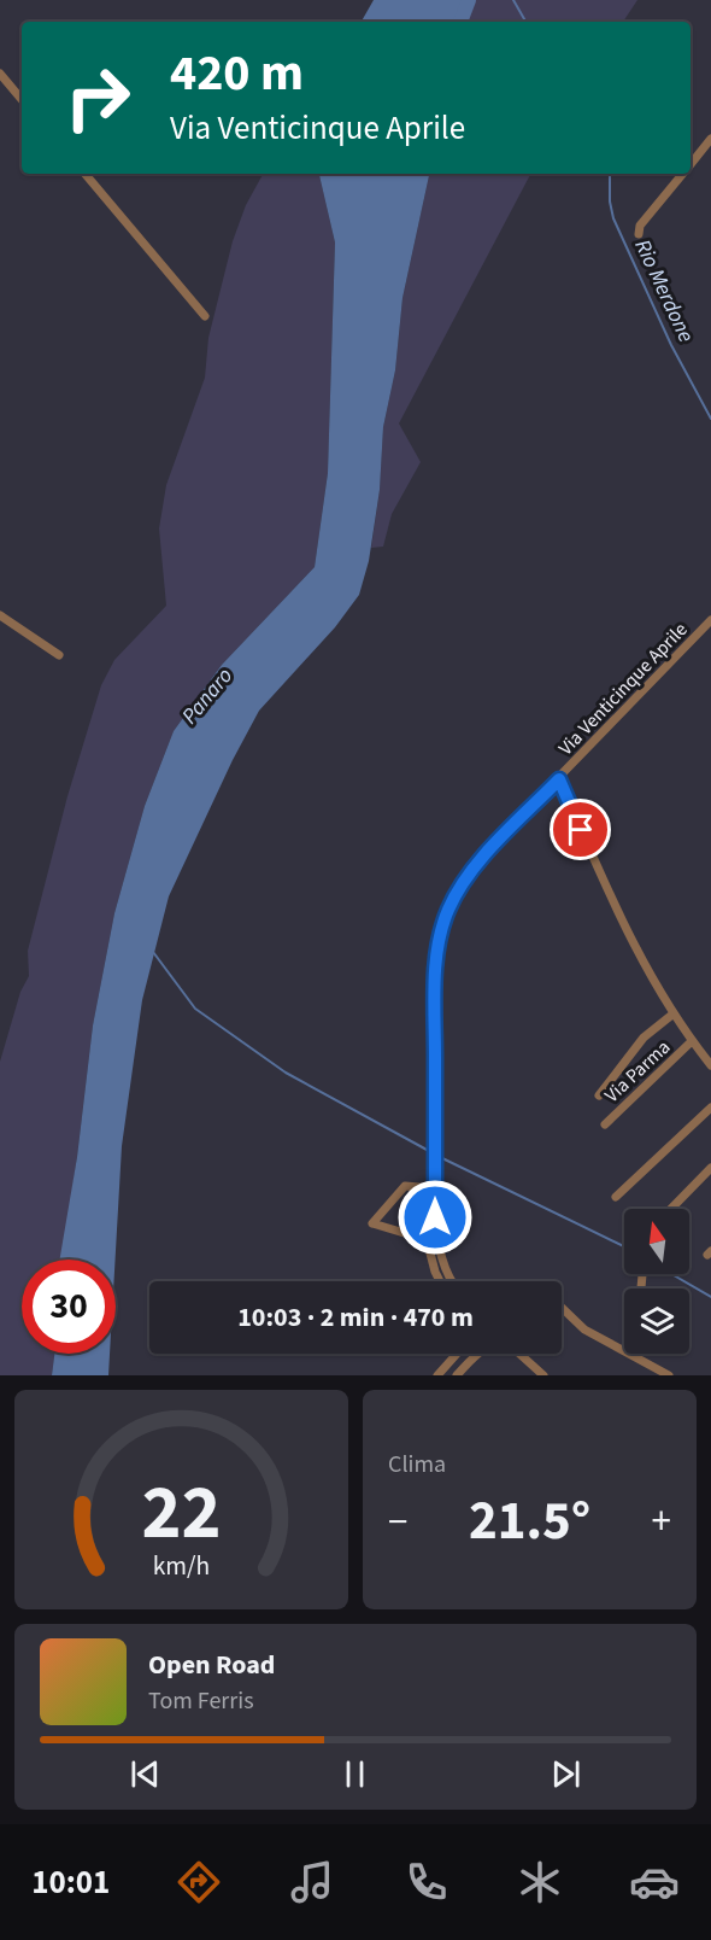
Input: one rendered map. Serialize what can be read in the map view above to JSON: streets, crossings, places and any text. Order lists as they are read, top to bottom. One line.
{"streets":{"street":["Via Venticinque Aprile","Via Parma"]},"crossings":[["Via Venticinque Aprile","Via Parma"]],"water":["Rio Merdone","Panaro"],"north":"top","page":{"turn":["420 m","Via Venticinque Aprile"],"limit":"30","trip":"10:03 · 2 min · 470 m","tile":"Clima","heat":["−","21.5°","+"],"song":["Open Road","Tom Ferris"],"tabs":"10:01","gauge":["22","km/h"]}}
